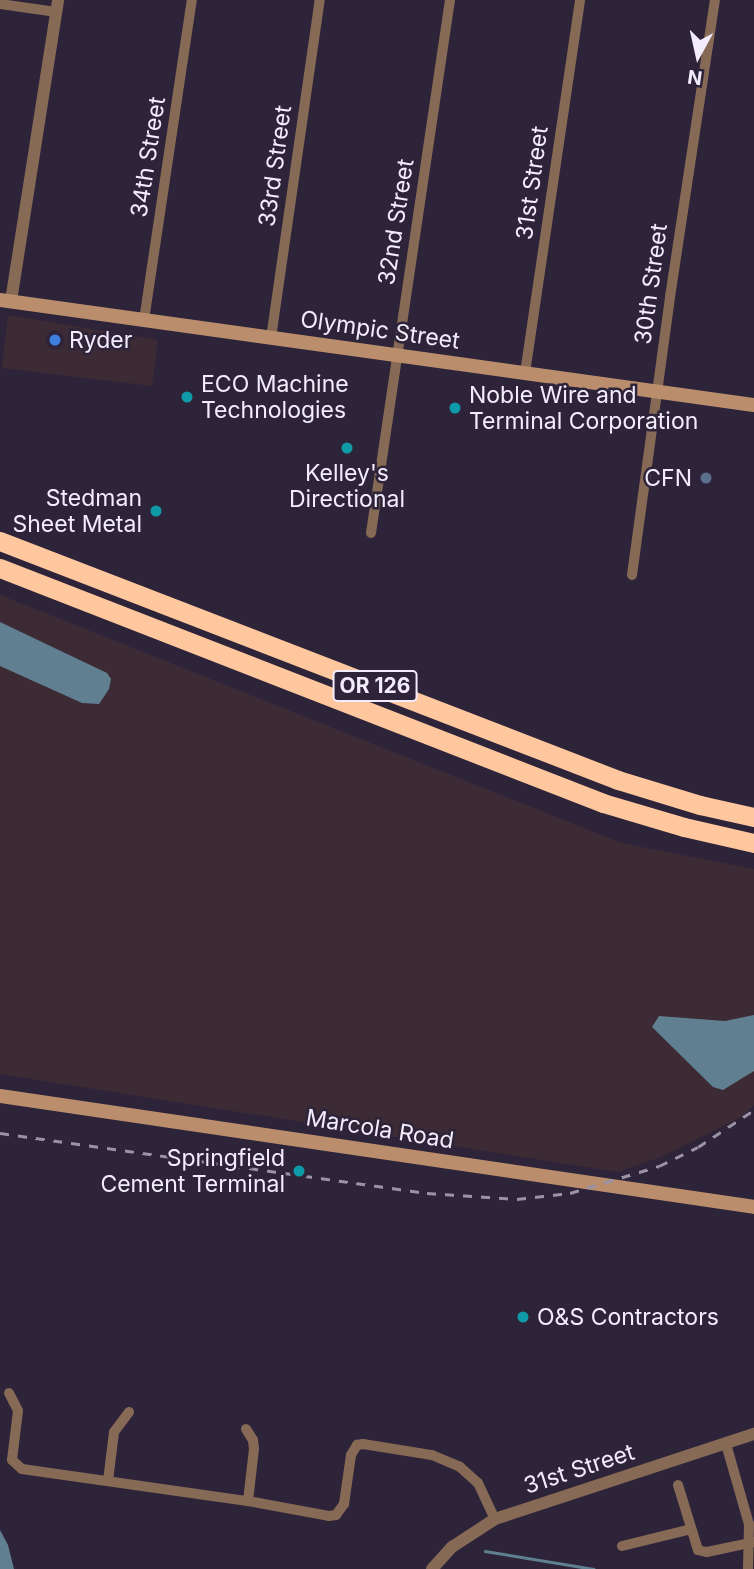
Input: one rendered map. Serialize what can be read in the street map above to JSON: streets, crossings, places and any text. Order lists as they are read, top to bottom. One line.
{"streets":{"highway":["OR 126"],"main road":["Olympic Street","Marcola Road"],"street":["34th Street","33rd Street","31st Street","32nd Street","30th Street"]},"crossings":[["34th Street","Olympic Street"],["33rd Street","Olympic Street"],["31st Street","Olympic Street"],["32nd Street","Olympic Street"],["30th Street","Olympic Street"]],"places":["Ryder","ECO Machine Technologies","Noble Wire and Terminal Corporation","Kelley's Directional","CFN","Stedman Sheet Metal","Springfield Cement Terminal","O&S Contractors"],"north":"bottom"}
